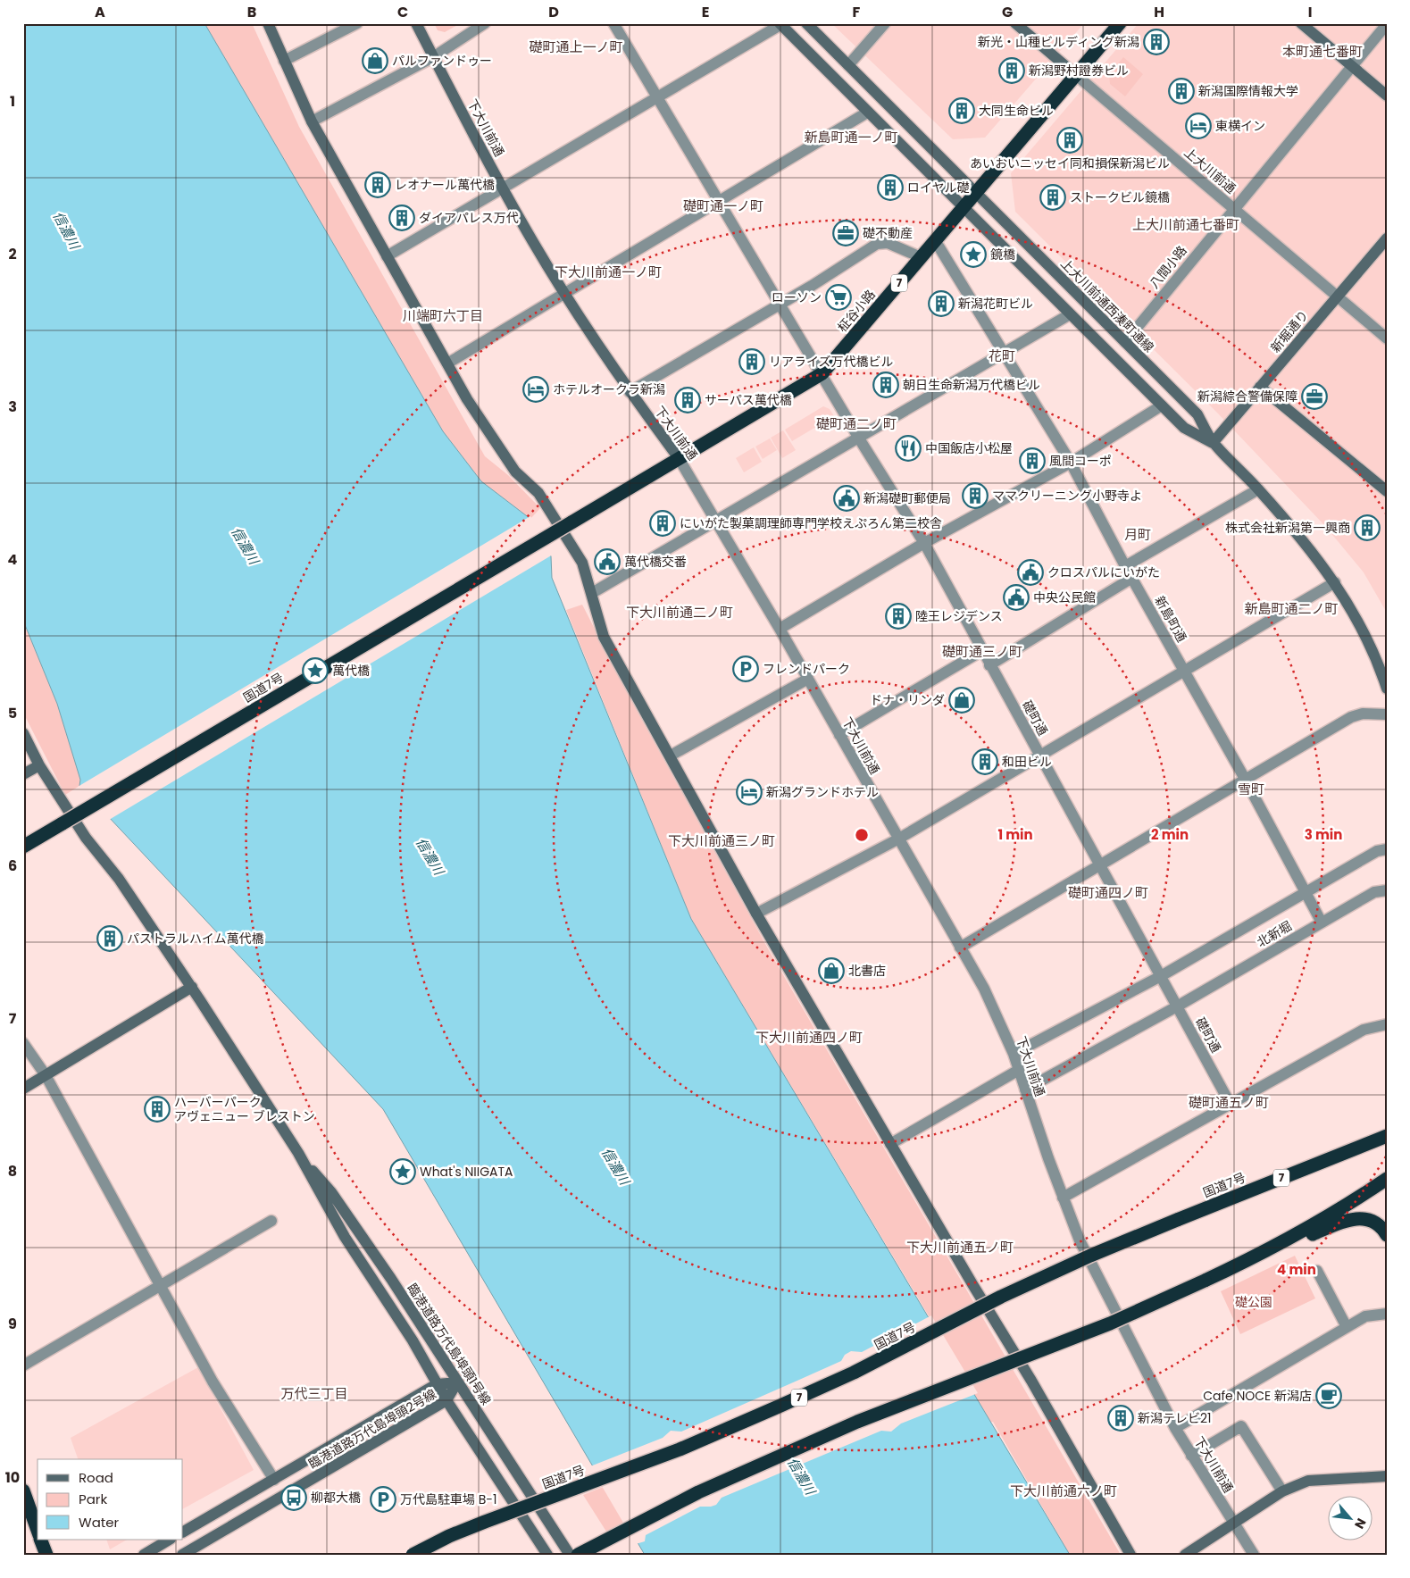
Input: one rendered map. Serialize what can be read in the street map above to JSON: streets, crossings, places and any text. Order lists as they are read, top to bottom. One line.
{"streets":{"highway":["7","柾谷小路","国道7号"],"street":["下大川前通","上大川前通","八間小路","上大川前通西湊町通線","新堀通り","新島町通","礎町通","北新堀","臨港道路万代島埠頭1号線","臨港道路万代島埠頭2号線"]},"crossings":[["下大川前通","柾谷小路"],["下大川前通","北新堀"],["上大川前通","八間小路"],["上大川前通","柾谷小路"],["上大川前通","新堀通り"],["八間小路","上大川前通西湊町通線"],["上大川前通西湊町通線","柾谷小路"],["上大川前通西湊町通線","新堀通り"],["柾谷小路","新島町通"],["柾谷小路","国道7号"],["柾谷小路","礎町通"],["新島町通","北新堀"],["礎町通","北新堀"],["臨港道路万代島埠頭1号線","臨港道路万代島埠頭2号線"]],"districts":["礎町通上一ノ町","本町通七番町","新島町通一ノ町","礎町通一ノ町","上大川前通七番町","下大川前通一ノ町","川端町六丁目","花町","礎町通二ノ町","月町","新島町通二ノ町","下大川前通二ノ町","礎町通三ノ町","雪町","下大川前通三ノ町","礎町通四ノ町","下大川前通四ノ町","礎町通五ノ町","下大川前通五ノ町","万代三丁目","下大川前通六ノ町"],"water":["信濃川"],"parks":["礎公園"],"places":{"building":["新光・山種ビルディング新潟","新潟野村證券ビル","新潟国際情報大学","大同生命ビル","あいおいニッセイ同和損保新潟ビル","レオナール萬代橋","ロイヤル礎","ストークビル鏡橋","ダイアパレス万代","新潟花町ビル","リアライズ万代橋ビル","朝日生命新潟万代橋ビル","サーパス萬代橋","風間コーポ","ママクリーニング小野寺よ","にいがた製菓調理師専門学校えぷろん第二校舎","株式会社新潟第一興商","陸王レジデンス","和田ビル","パストラルハイム萬代橋","ハーバーパーク アヴェニュー ブレストン","新潟テレビ21"],"shop":["パルファンドゥー","ドナ・リンダ","北書店"],"hotel":["東横イン","ホテルオークラ新潟","新潟グランドホテル"],"office":["礎不動産","新潟綜合警備保障"],"place":["鏡橋","萬代橋","What's NIIGATA"],"supermarket":["ローソン"],"restaurant":["中国飯店小松屋"],"public building":["新潟礎町郵便局","萬代橋交番","クロスパルにいがた","中央公民館"],"parking":["フレンドパーク","万代島駐車場 B-1"],"cafe":["Cafe NOCE 新潟店"],"bus stop":["柳都大橋"]},"legend":["Road","Park","Water"],"north":"bottom right","grid":{"columns":["A","B","C","D","E","F","G","H","I"],"rows":["1","2","3","4","5","6","7","8","9","10"]},"rings":["1 min","2 min","3 min","4 min"]}
